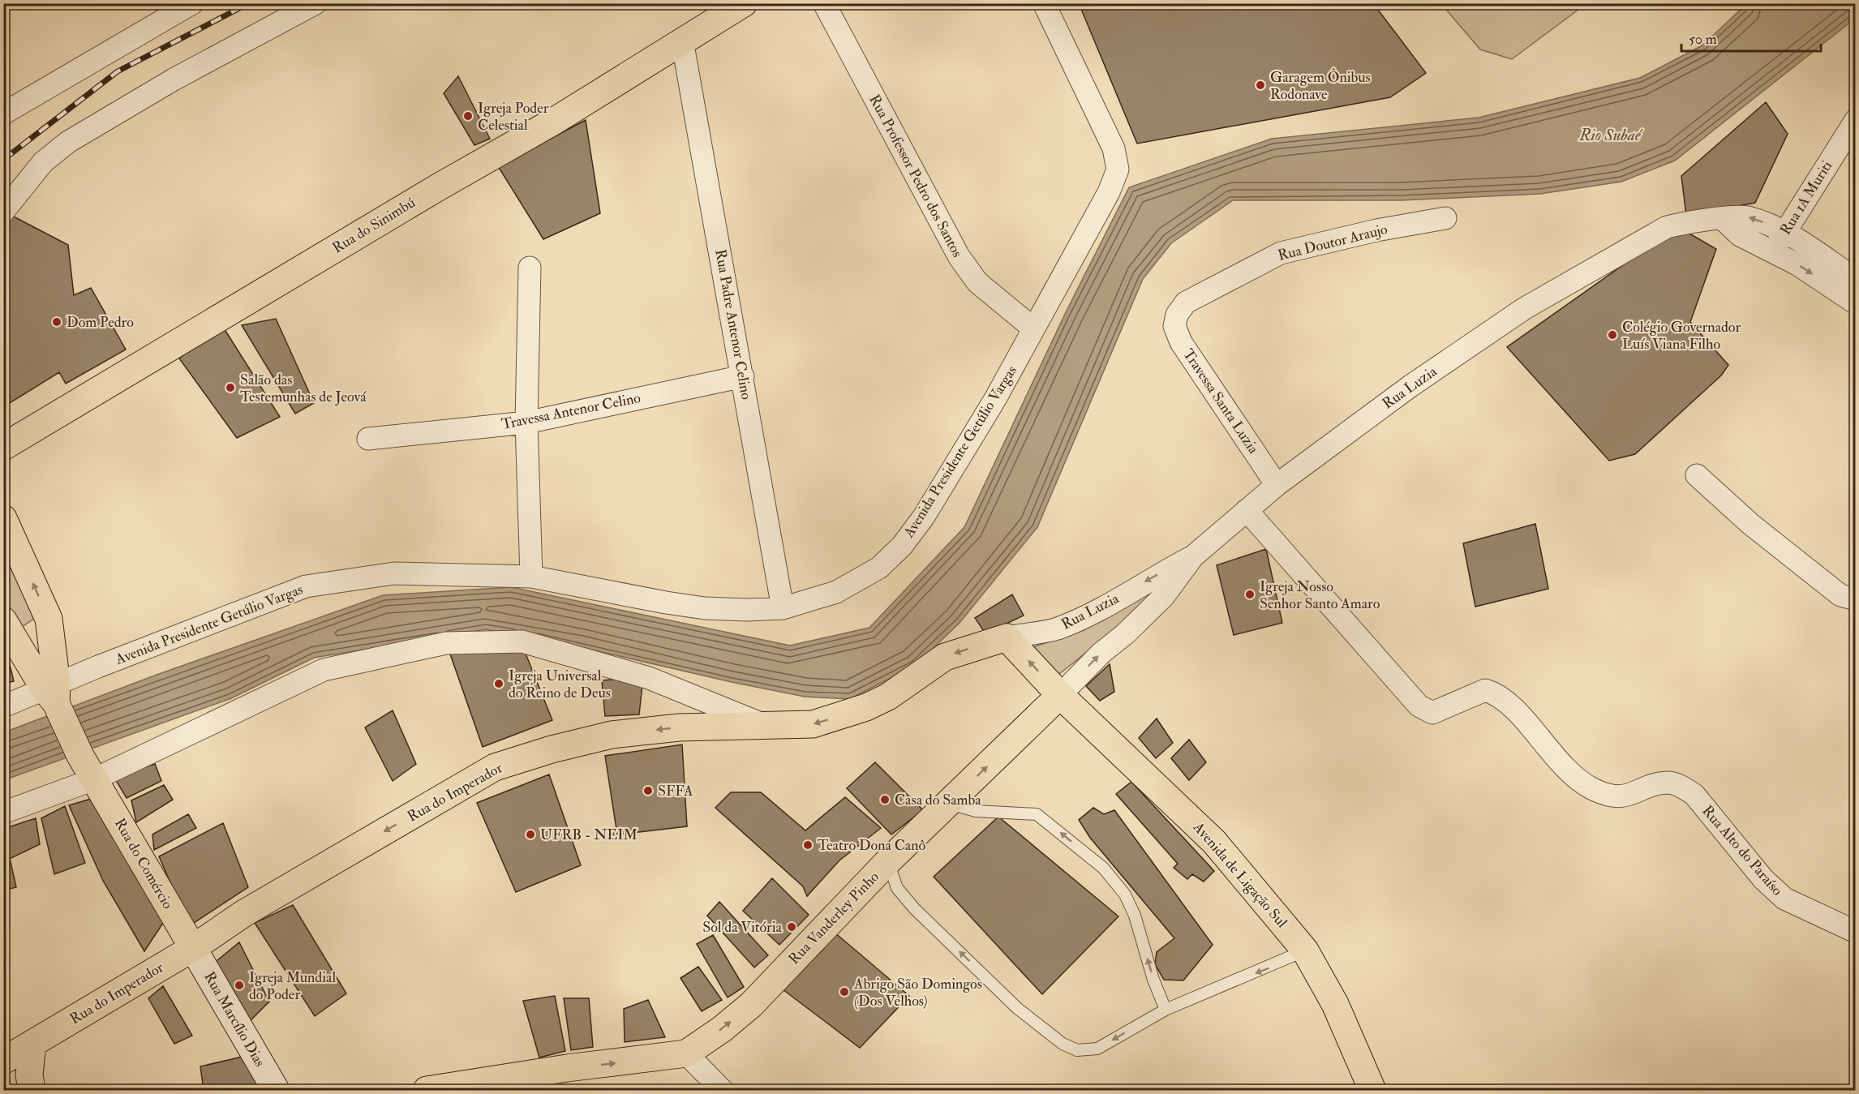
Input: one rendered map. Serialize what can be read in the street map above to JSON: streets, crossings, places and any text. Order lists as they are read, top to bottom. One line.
{"streets":{"main road":["Rua do Sinimbú","Rua do Imperador","Rua do Comércio","Avenida de Ligação Sul","Rua Vanderley Pinho"],"street":["Rua Professor Pedro dos Santos","Rua 1A Muriti","Rua Doutor Araujo","Rua Padre Antenor Celino","Rua Luzia","Travessa Santa Luzia","Travessa Antenor Celino","Avenida Presidente Getúlio Vargas","Rua Alto do Paraíso","Rua Marcílio Dias"]},"crossings":[["Rua Professor Pedro dos Santos","Avenida Presidente Getúlio Vargas"],["Rua 1A Muriti","Rua Luzia"],["Rua do Sinimbú","Rua Padre Antenor Celino"],["Rua Doutor Araujo","Travessa Santa Luzia"],["Rua Padre Antenor Celino","Travessa Antenor Celino"],["Rua Padre Antenor Celino","Avenida Presidente Getúlio Vargas"],["Rua Luzia","Travessa Santa Luzia"],["Rua Luzia","Rua do Imperador"],["Rua Luzia","Rua Alto do Paraíso"],["Rua Luzia","Avenida de Ligação Sul"],["Rua Luzia","Rua Vanderley Pinho"],["Avenida Presidente Getúlio Vargas","Rua do Comércio"],["Rua do Imperador","Rua do Comércio"],["Rua do Imperador","Avenida de Ligação Sul"],["Rua do Imperador","Rua Marcílio Dias"],["Rua do Comércio","Rua Marcílio Dias"],["Avenida de Ligação Sul","Rua Vanderley Pinho"]],"one_way":["Rua do Imperador","Rua Vanderley Pinho"],"water":["Rio Subaé"],"places":["Garagem Ônibus Rodonave","Igreja Poder Celestial","Dom Pedro","Colégio Governador Luís Viana Filho","Salão das Testemunhas de Jeová","Igreja Nosso Senhor Santo Amaro","Igreja Universal do Reino de Deus","SFFA","Casa do Samba","UFRB - NEIM","Teatro Dona Canô","Sol da Vitória","Igreja Mundial do Poder","Abrigo São Domingos (Dos Velhos)"],"scale_bar":"50 m"}
